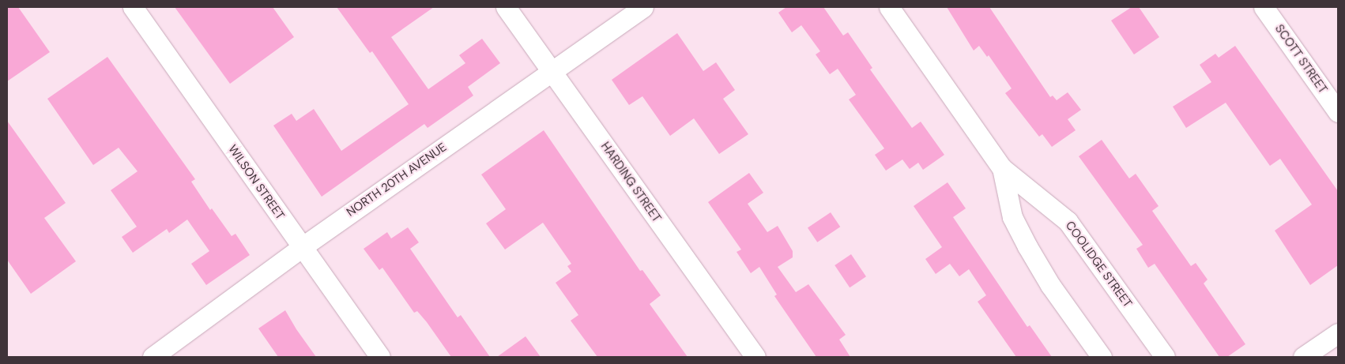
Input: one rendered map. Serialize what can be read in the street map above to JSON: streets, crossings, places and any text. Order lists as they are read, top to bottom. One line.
{"streets":{"street":["SCOTT STREET","NORTH 20TH AVENUE","WILSON STREET","HARDING STREET","COOLIDGE STREET"]},"crossings":[["NORTH 20TH AVENUE","WILSON STREET"],["NORTH 20TH AVENUE","HARDING STREET"]]}
